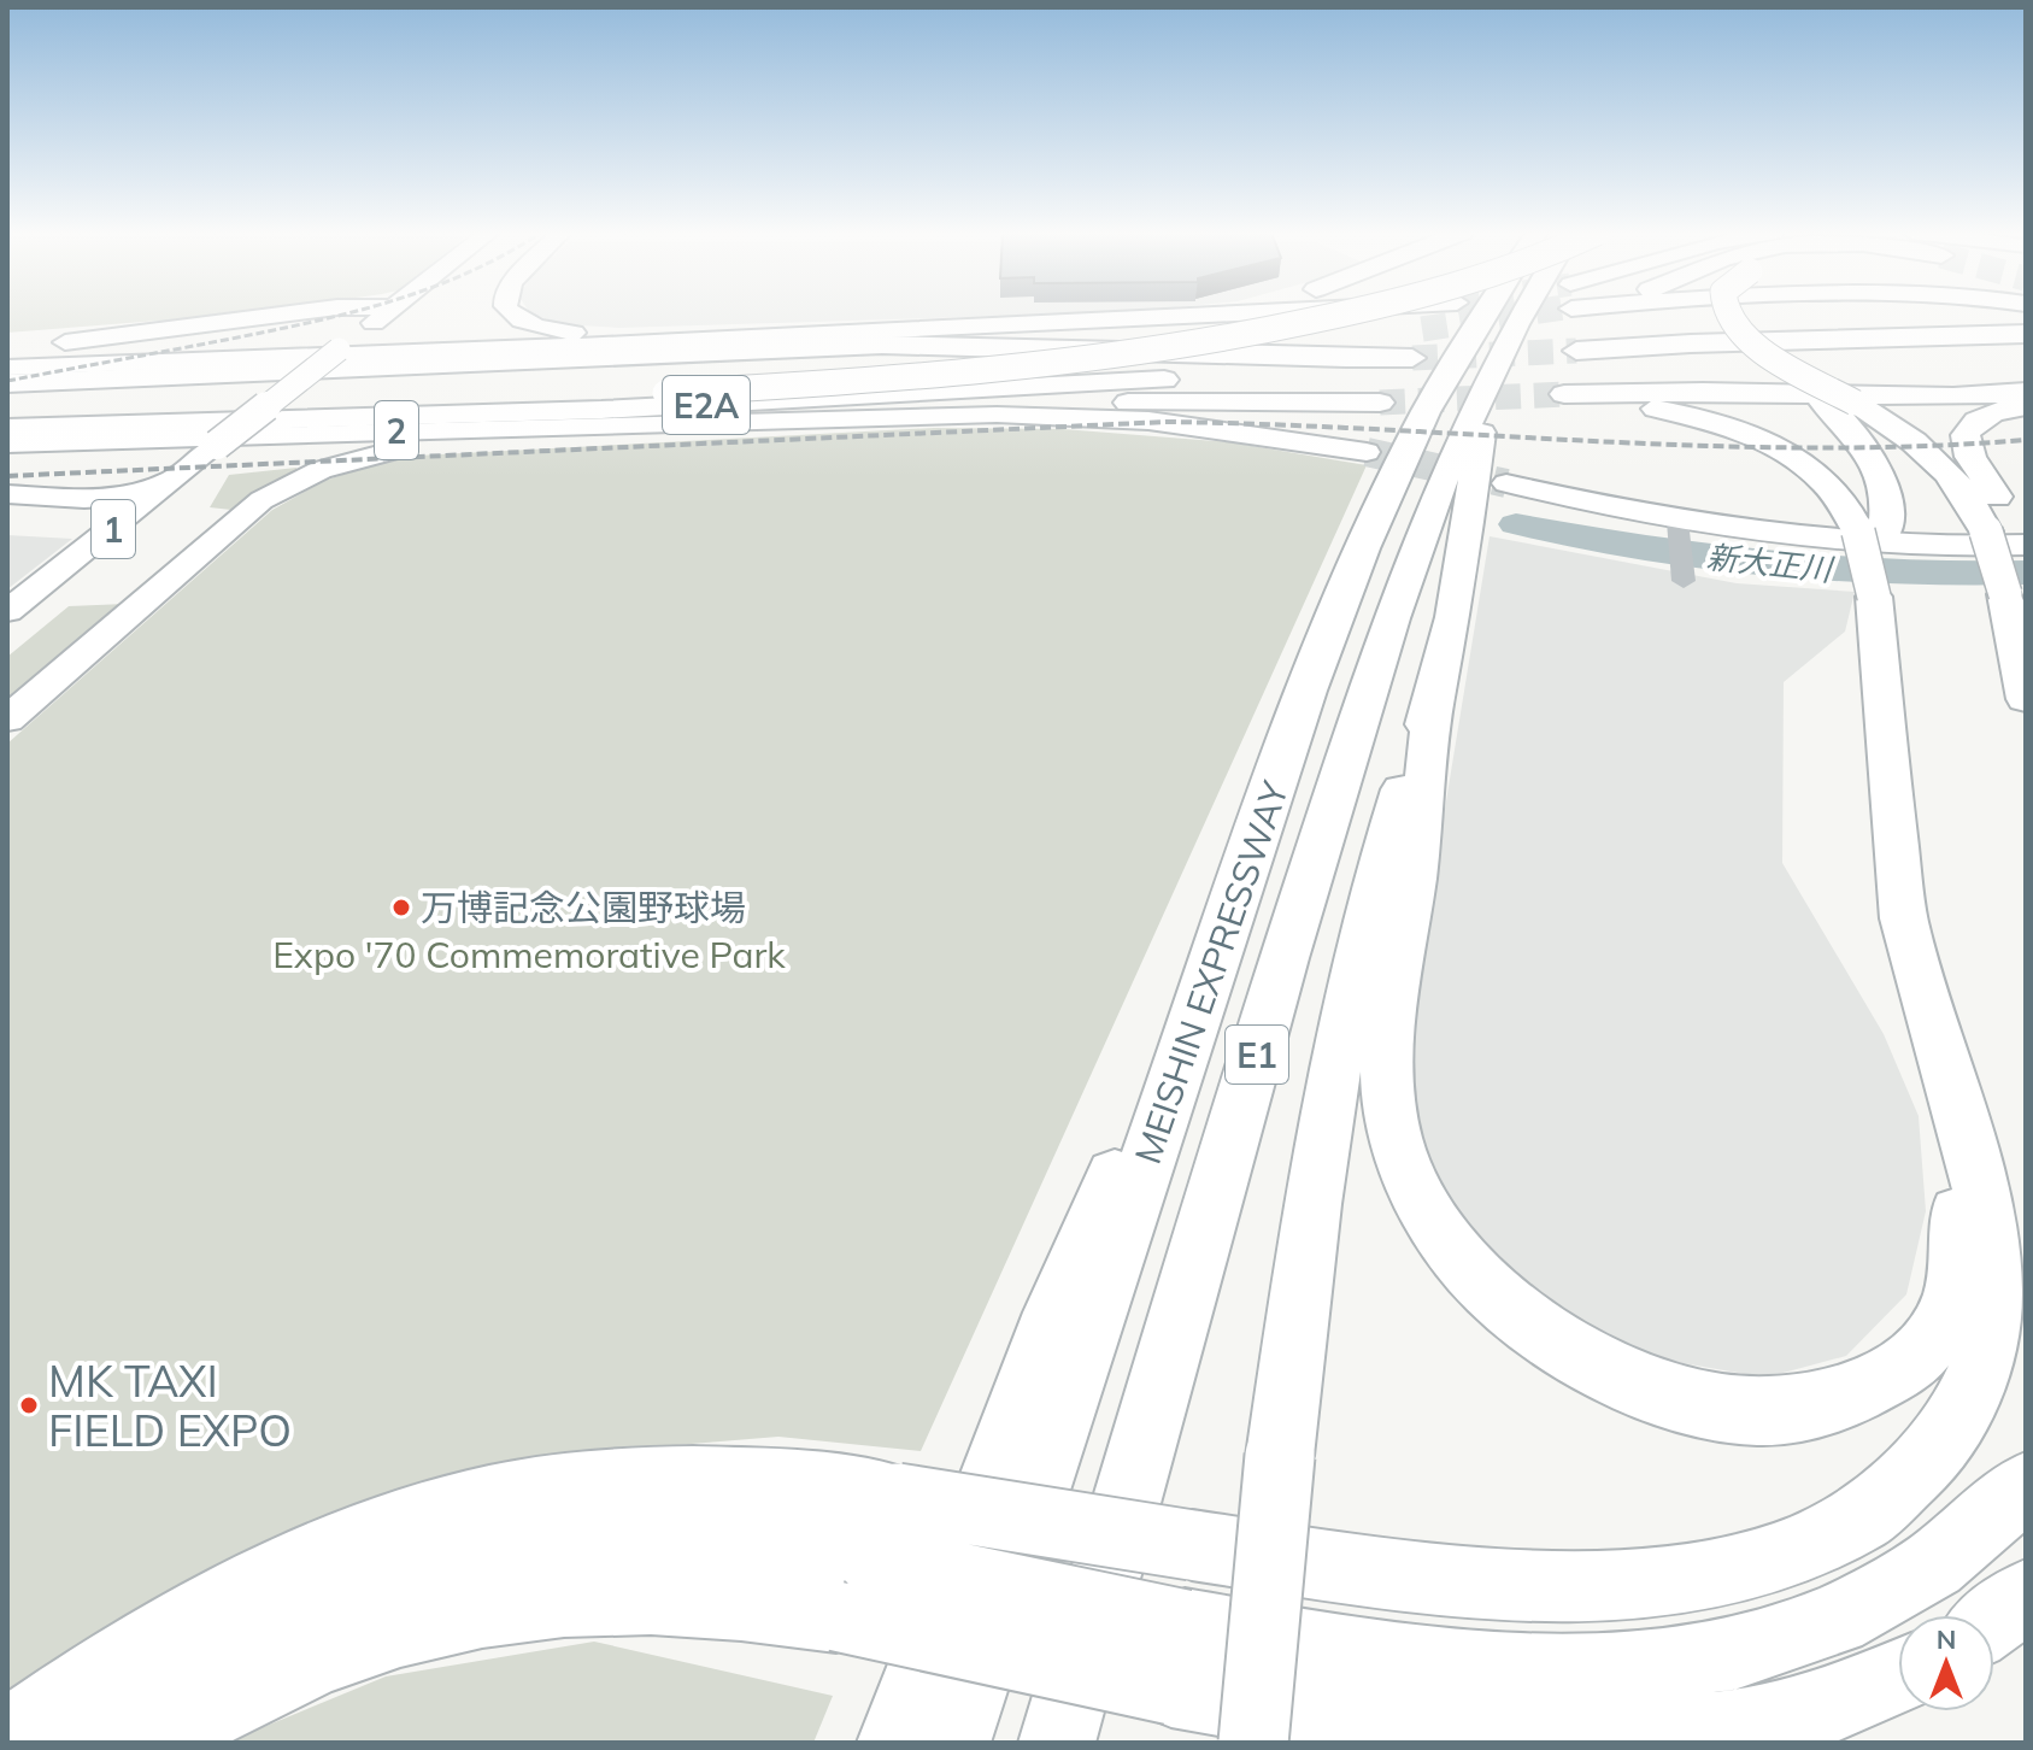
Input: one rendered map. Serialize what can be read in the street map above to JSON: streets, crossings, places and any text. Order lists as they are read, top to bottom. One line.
{"streets":{"highway":["E2A","MEISHIN EXPRESSWAY","E1"],"main road":["2","1"]},"water":["新大正川"],"parks":["Expo '70 Commemorative Park"],"places":["万博記念公園野球場","MK TAXI FIELD EXPO"],"north":"top"}
